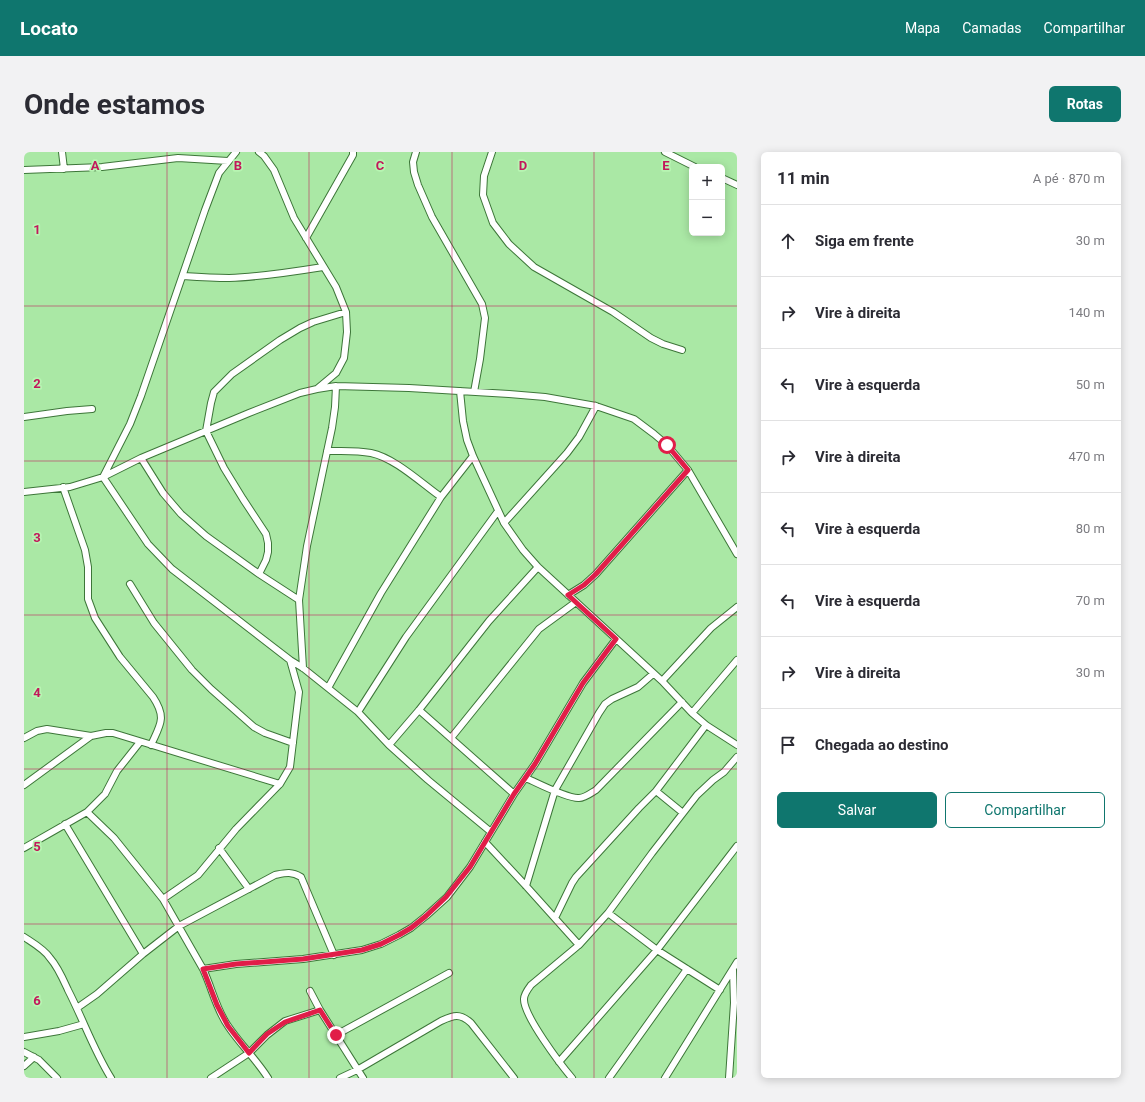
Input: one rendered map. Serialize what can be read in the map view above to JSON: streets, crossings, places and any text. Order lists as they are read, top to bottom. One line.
{"page":{"header":"Locato","nav":["Mapa","Camadas","Compartilhar"],"buttons":["Rotas",["Salvar","Compartilhar"]],"title":"Onde estamos","heading":["11 min","A pé · 870 m"],"map_buttons":["+","−"],"list":[["Siga em frente","30 m"],["Vire à direita","140 m"],["Vire à esquerda","50 m"],["Vire à direita","470 m"],["Vire à esquerda","80 m"],["Vire à esquerda","70 m"],["Vire à direita","30 m"],"Chegada ao destino"]},"grid":{"columns":["A","B","C","D","E"],"rows":["1","2","3","4","5","6"]}}
